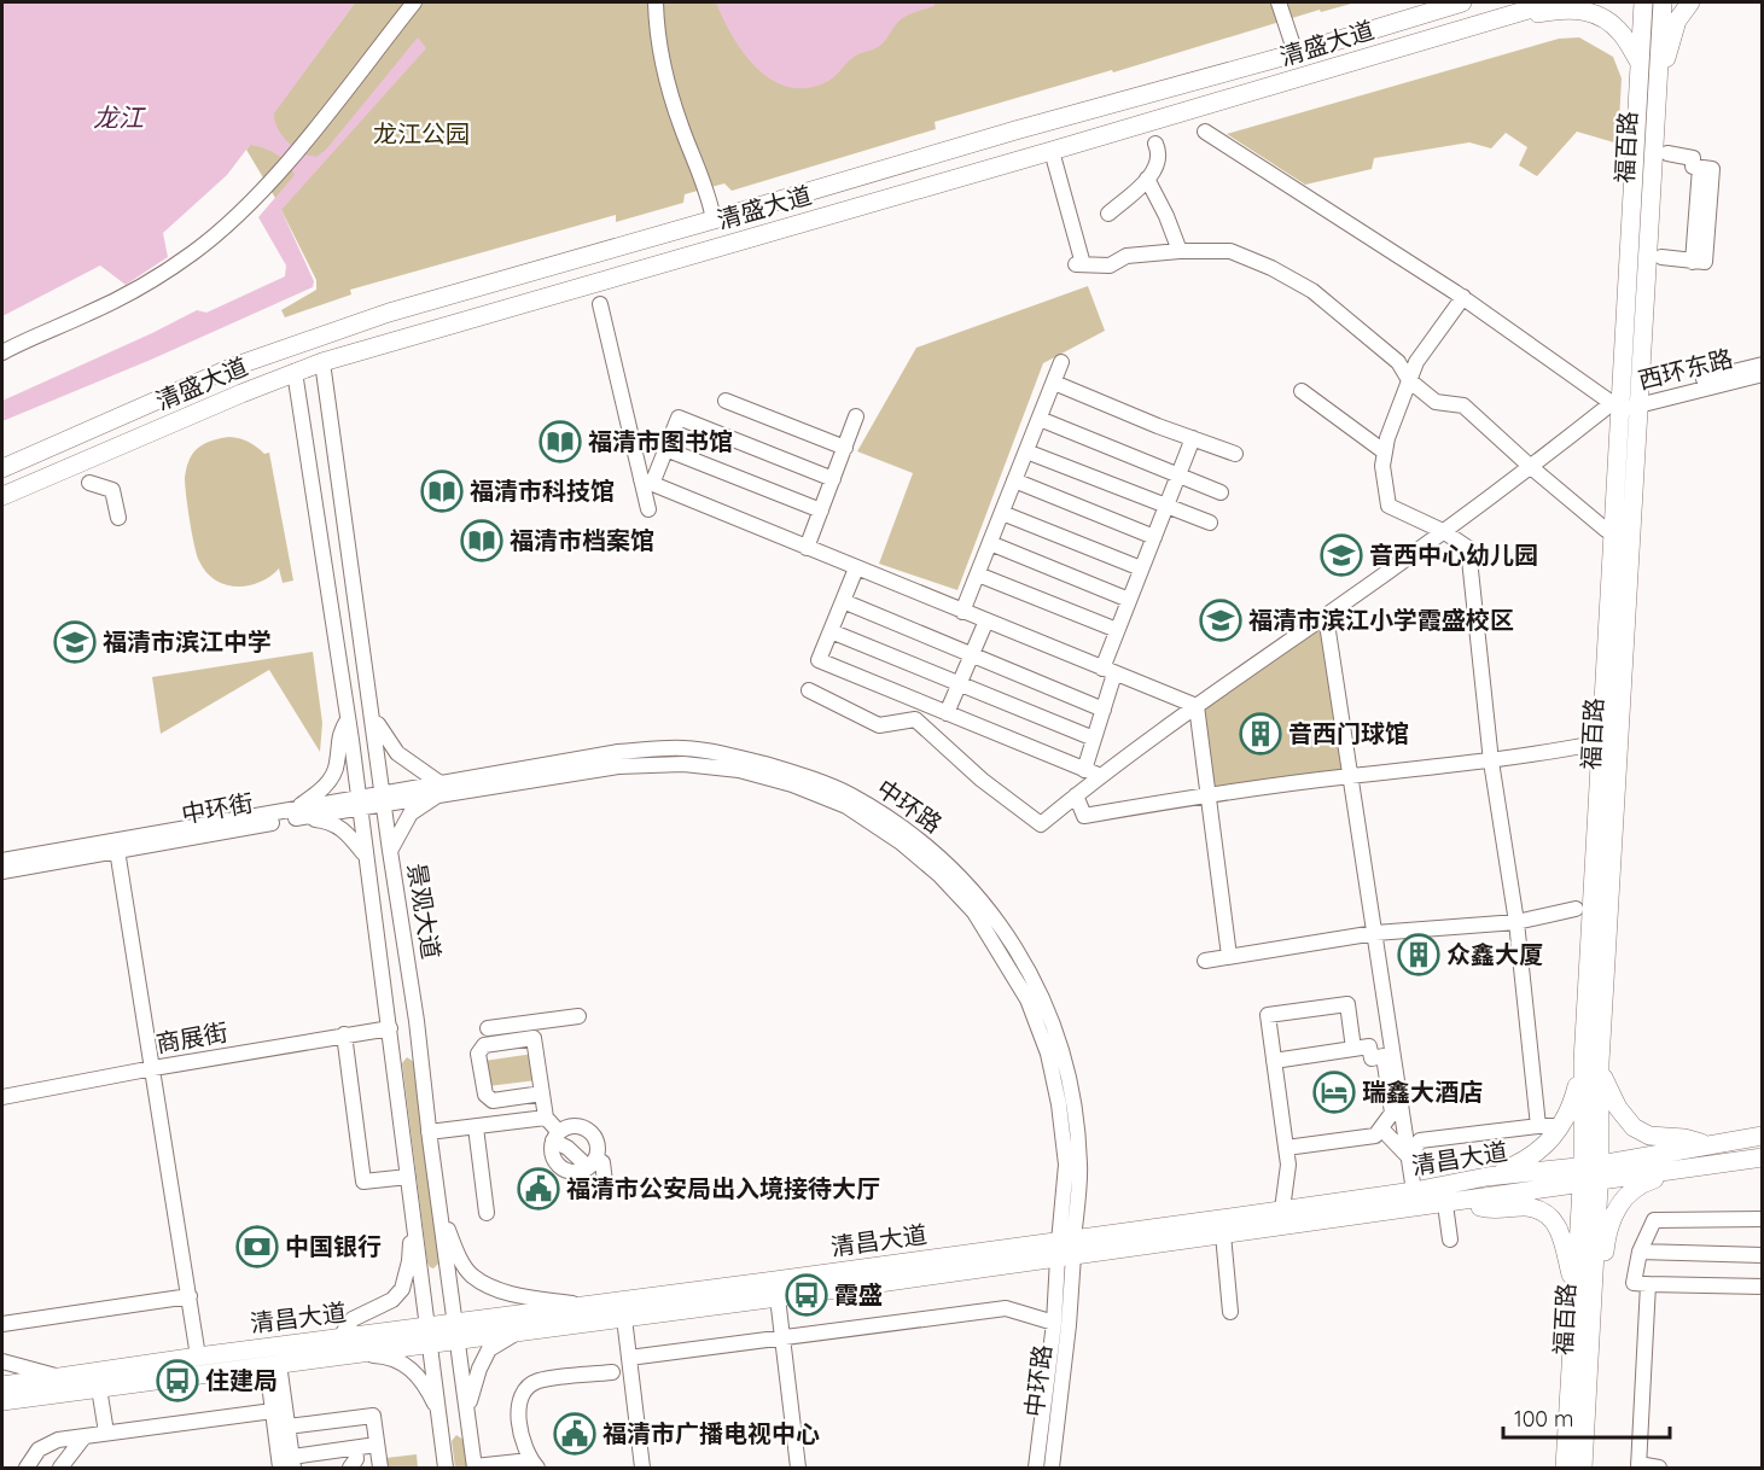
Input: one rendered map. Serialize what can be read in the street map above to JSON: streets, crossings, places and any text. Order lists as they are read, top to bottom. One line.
{"streets":{"main road":["清盛大道","福百路","清昌大道"],"street":["西环东路","中环路","中环街","景观大道","商展街"]},"crossings":[["清盛大道","景观大道"],["福百路","西环东路"],["福百路","清昌大道"],["中环路","中环街"],["中环路","清昌大道"],["中环街","景观大道"],["景观大道","商展街"],["景观大道","清昌大道"]],"water":["龙江"],"parks":["龙江公园"],"places":{"library":["福清市图书馆","福清市科技馆","福清市档案馆"],"school or university":["音西中心幼儿园","福清市滨江小学霞盛校区","福清市滨江中学"],"building":["音西门球馆","众鑫大厦"],"hotel":["瑞鑫大酒店"],"public building":["福清市公安局出入境接待大厅","福清市广播电视中心"],"bank":["中国银行"],"bus stop":["霞盛","住建局"]},"scale_bar":"100 m"}
